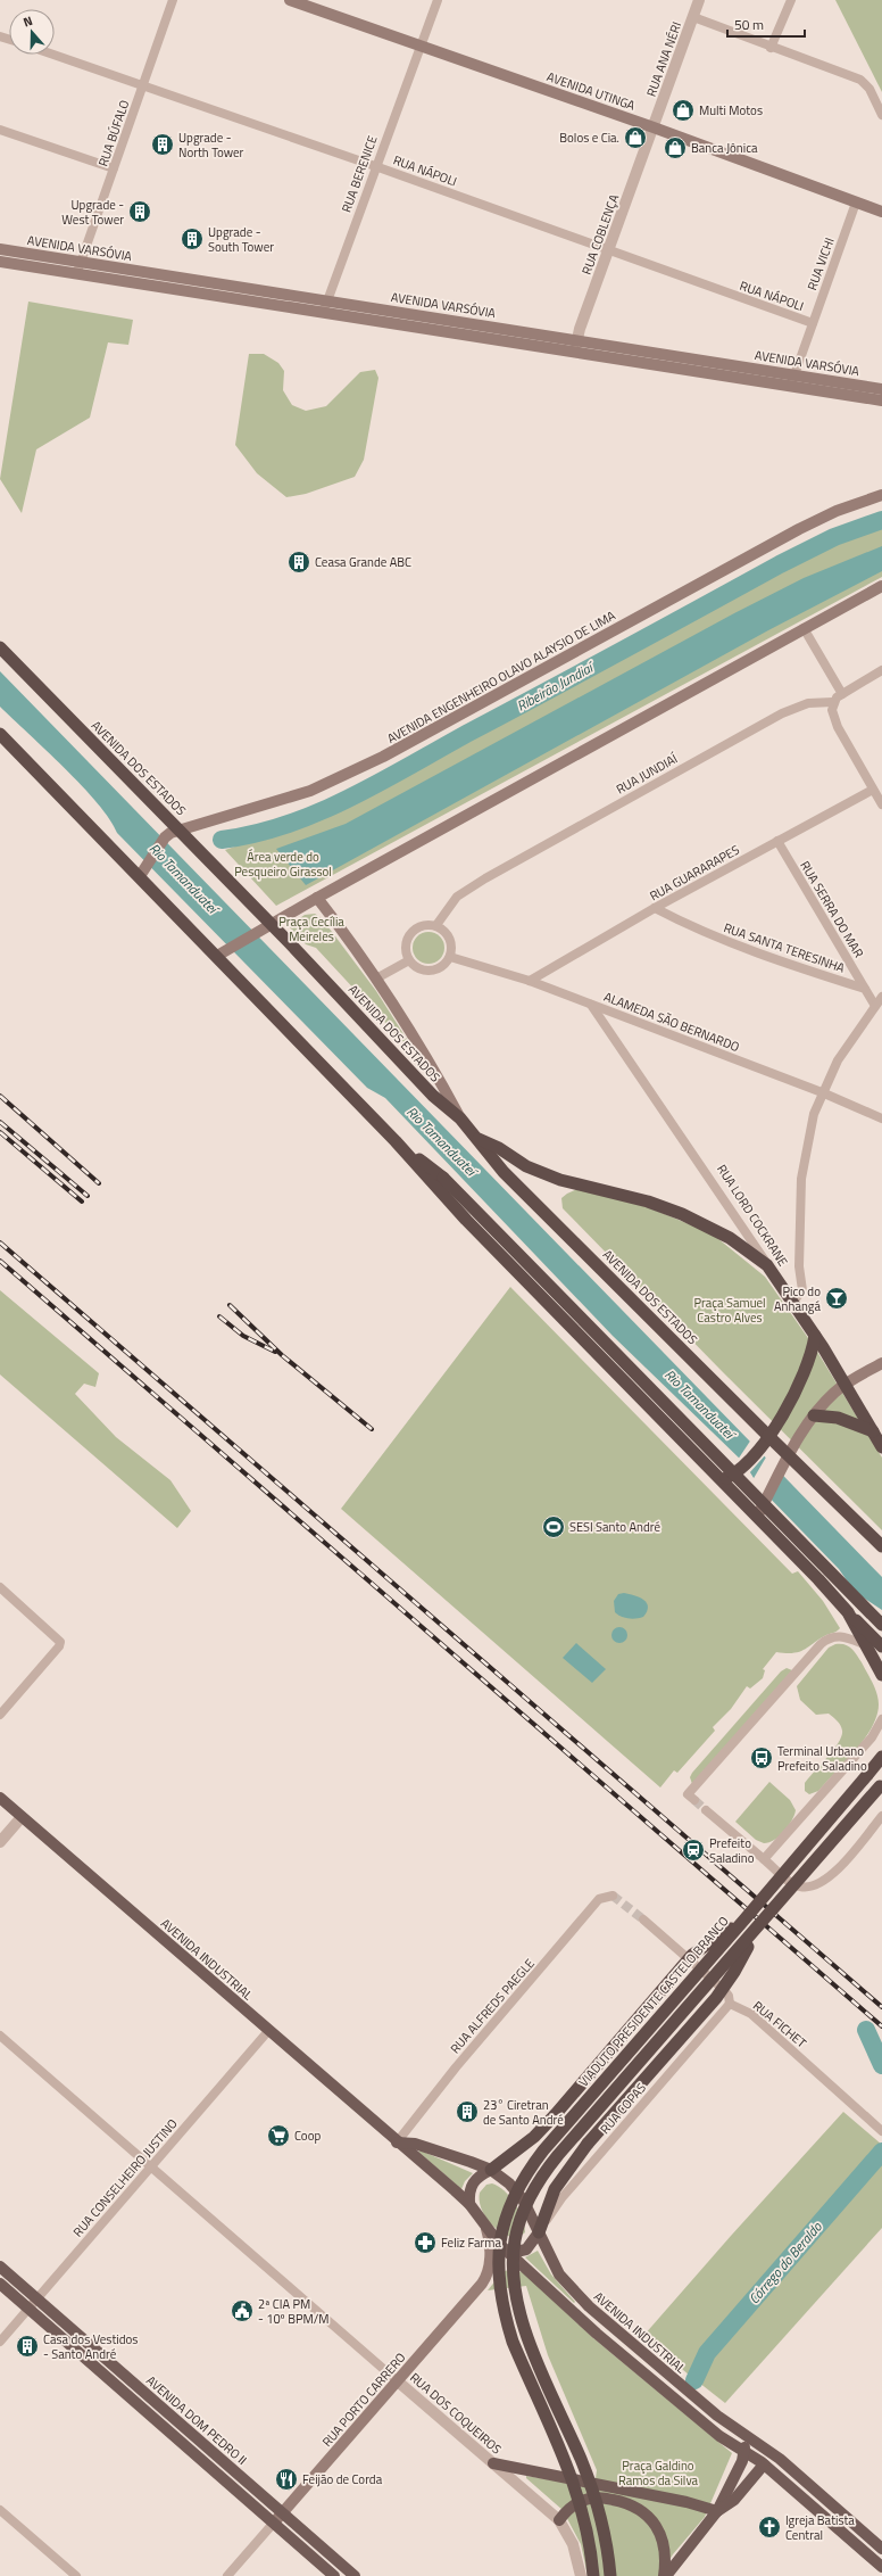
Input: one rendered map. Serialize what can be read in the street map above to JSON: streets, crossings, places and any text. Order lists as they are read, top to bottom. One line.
{"streets":{"highway":["AVENIDA DOS ESTADOS","RUA LORD COCKRANE","VIADUTO PRESIDENTE CASTELO BRANCO"],"main road":["AVENIDA UTINGA","AVENIDA VARSÓVIA","AVENIDA ENGENHEIRO OLAVO ALAYSIO DE LIMA","AVENIDA INDUSTRIAL","RUA PORTO CARRERO","AVENIDA DOM PEDRO II"],"street":["RUA ANA NÉRI","RUA BÚFALO","RUA NÁPOLI","RUA BERENICE","RUA COBLENÇA","RUA VICHI","RUA JUNDIAÍ","RUA GUARARAPES","RUA SERRA DO MAR","RUA SANTA TERESINHA","ALAMEDA SÃO BERNARDO","RUA ALFREDS PAEGLE","RUA FICHET","RUA COPAS","RUA CONSELHEIRO JUSTINO","RUA DOS COQUEIROS"]},"crossings":[["RUA ANA NÉRI","AVENIDA UTINGA"],["RUA ANA NÉRI","RUA COBLENÇA"],["AVENIDA UTINGA","RUA BERENICE"],["AVENIDA UTINGA","RUA COBLENÇA"],["AVENIDA UTINGA","RUA VICHI"],["RUA BÚFALO","RUA NÁPOLI"],["RUA BÚFALO","AVENIDA VARSÓVIA"],["RUA NÁPOLI","RUA BERENICE"],["RUA NÁPOLI","RUA COBLENÇA"],["RUA NÁPOLI","RUA VICHI"],["RUA BERENICE","AVENIDA VARSÓVIA"],["RUA COBLENÇA","AVENIDA VARSÓVIA"],["AVENIDA VARSÓVIA","RUA VICHI"],["AVENIDA ENGENHEIRO OLAVO ALAYSIO DE LIMA","AVENIDA DOS ESTADOS"],["RUA JUNDIAÍ","ALAMEDA SÃO BERNARDO"],["RUA GUARARAPES","RUA SERRA DO MAR"],["RUA GUARARAPES","RUA SANTA TERESINHA"],["RUA GUARARAPES","ALAMEDA SÃO BERNARDO"],["RUA SERRA DO MAR","RUA SANTA TERESINHA"],["ALAMEDA SÃO BERNARDO","RUA LORD COCKRANE"],["AVENIDA INDUSTRIAL","RUA ALFREDS PAEGLE"],["AVENIDA INDUSTRIAL","RUA COPAS"],["AVENIDA INDUSTRIAL","RUA CONSELHEIRO JUSTINO"],["AVENIDA INDUSTRIAL","RUA PORTO CARRERO"],["RUA FICHET","RUA COPAS"],["RUA CONSELHEIRO JUSTINO","RUA DOS COQUEIROS"],["RUA CONSELHEIRO JUSTINO","AVENIDA DOM PEDRO II"],["RUA PORTO CARRERO","RUA DOS COQUEIROS"],["RUA PORTO CARRERO","AVENIDA DOM PEDRO II"]],"water":["Ribeirão Jundiaí","Rio Tamanduateí","Córrego do Beraldo"],"parks":["Área verde do Pesqueiro Girassol","Praça Cecília Meireles","Praça Samuel Castro Alves","Praça Galdino Ramos da Silva"],"places":{"shop":["Multi Motos","Bolos e Cia.","Banca Jônica"],"building":["Upgrade - North Tower","Upgrade - West Tower","Upgrade - South Tower","Ceasa Grande ABC","23° Ciretran de Santo André","Casa dos Vestidos - Santo André"],"bar":["Pico do Anhangá"],"sports":["SESI Santo André"],"bus stop":["Terminal Urbano Prefeito Saladino"],"station":["Prefeito Saladino"],"supermarket":["Coop"],"pharmacy":["Feliz Farma"],"public building":["2ª CIA PM - 10º BPM/M"],"restaurant":["Feijão de Corda"],"church":["Igreja Batista Central"]},"scale_bar":"50 m","north":"top"}
